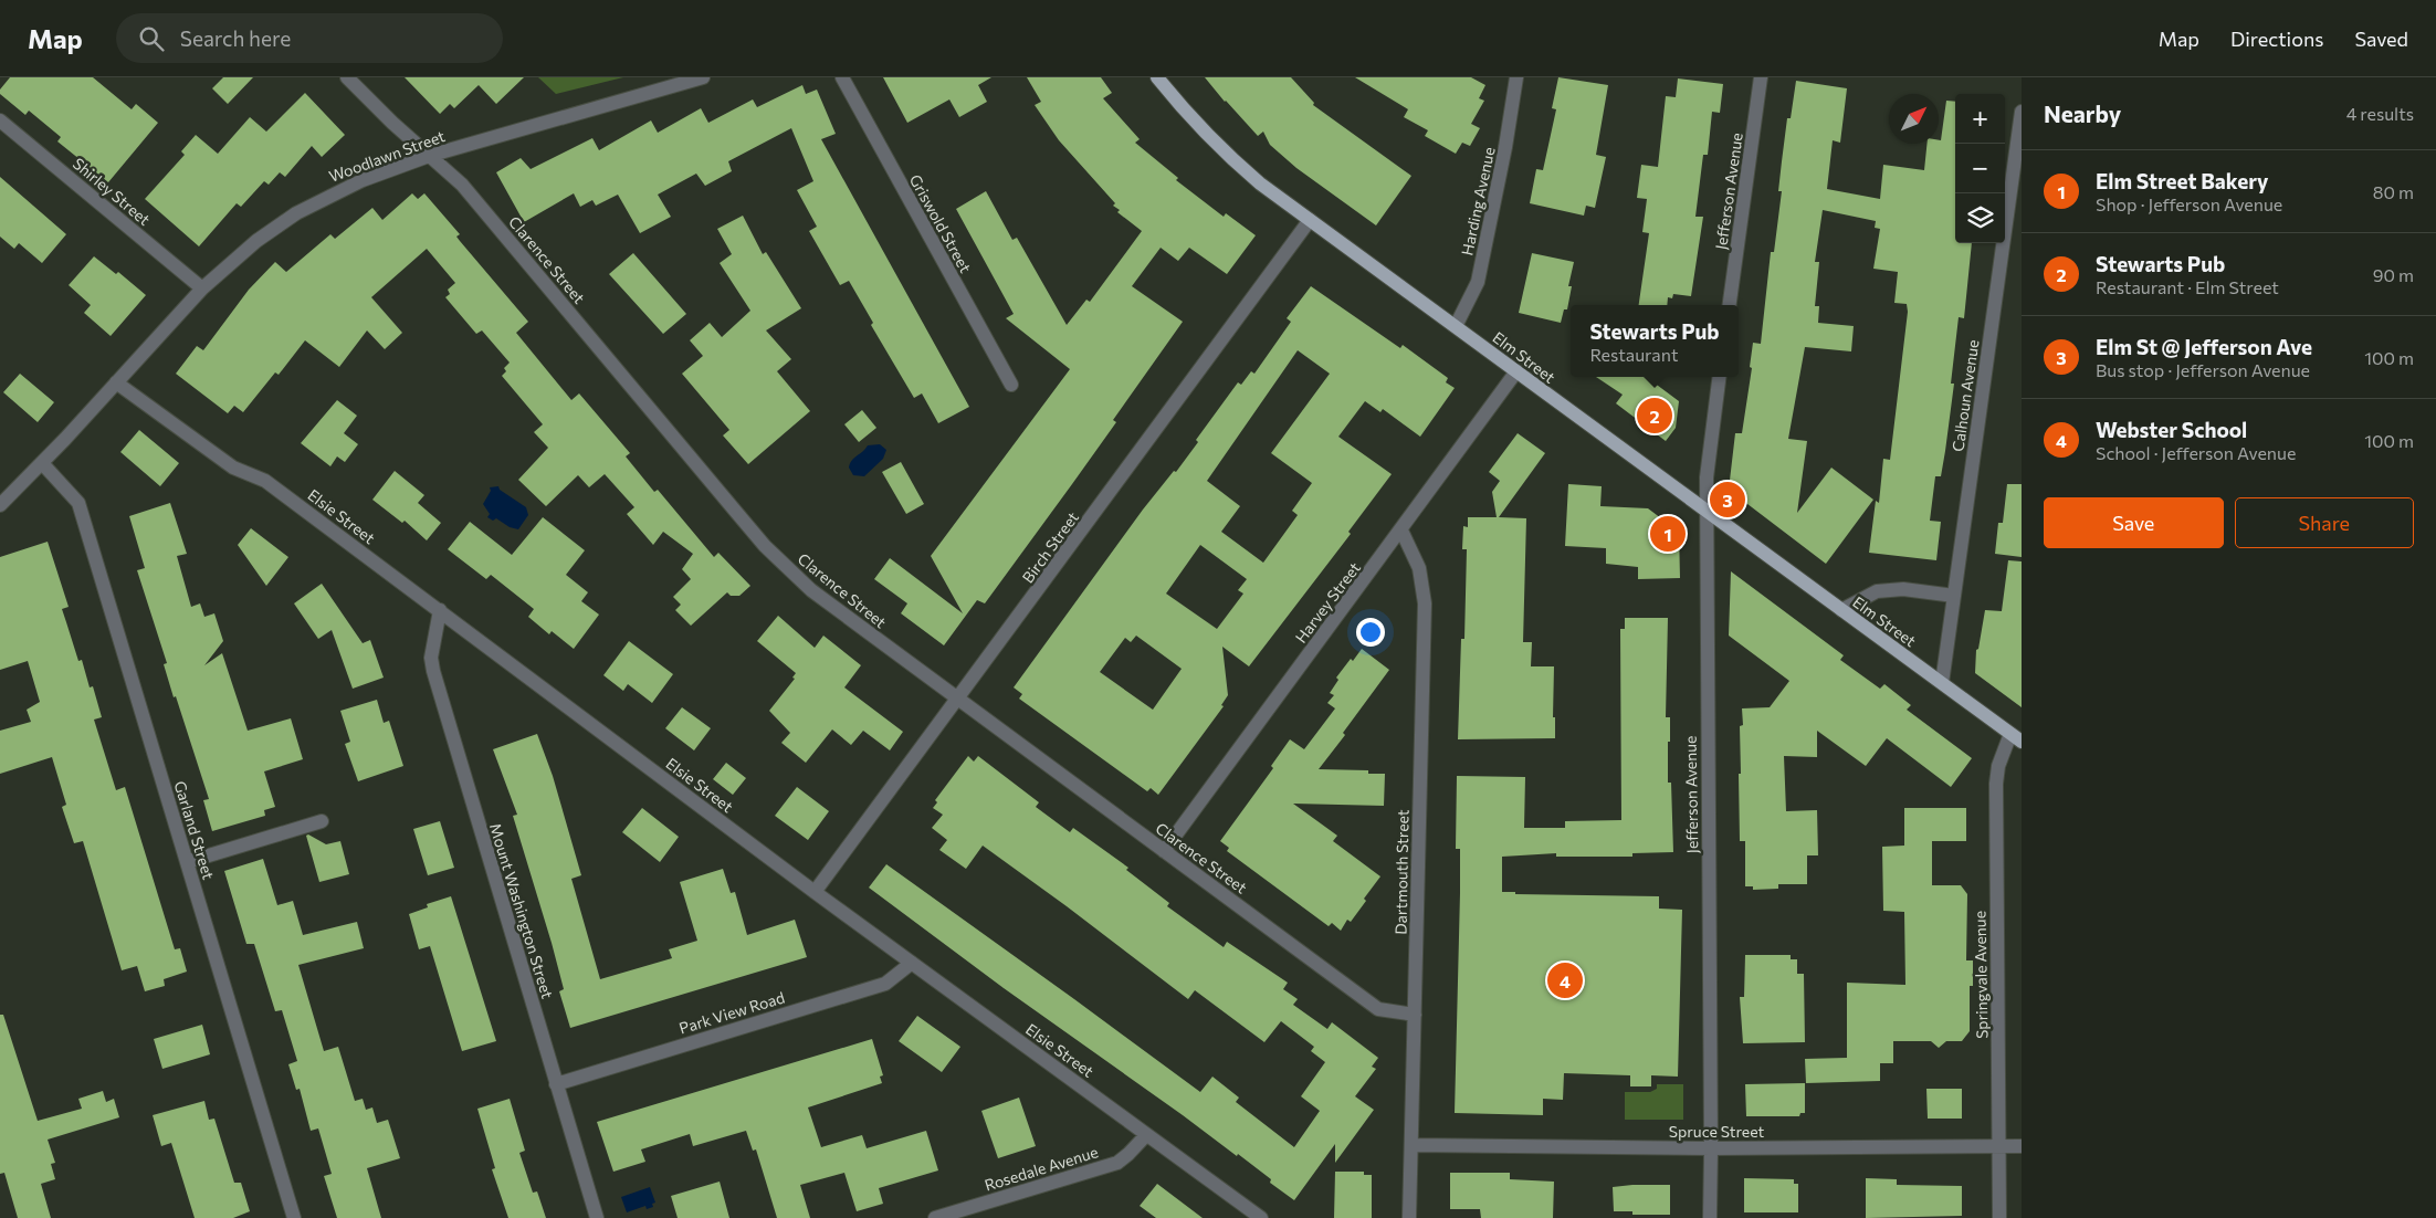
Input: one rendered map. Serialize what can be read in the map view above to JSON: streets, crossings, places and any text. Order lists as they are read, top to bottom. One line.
{"streets":{"main road":["Elm Street"],"street":["Woodlawn Street","Shirley Street","Jefferson Avenue","Harding Avenue","Griswold Street","Clarence Street","Calhoun Avenue","Elsie Street","Birch Street","Harvey Street","Garland Street","Dartmouth Street","Mount Washington Street","Springvale Avenue","Park View Road","Spruce Street","Rosedale Avenue"]},"crossings":[["Woodlawn Street","Shirley Street"],["Woodlawn Street","Clarence Street"],["Woodlawn Street","Elsie Street"],["Woodlawn Street","Garland Street"],["Jefferson Avenue","Elm Street"],["Jefferson Avenue","Spruce Street"],["Harding Avenue","Elm Street"],["Clarence Street","Birch Street"],["Clarence Street","Harvey Street"],["Clarence Street","Dartmouth Street"],["Elm Street","Calhoun Avenue"],["Elm Street","Birch Street"],["Elm Street","Harvey Street"],["Elm Street","Springvale Avenue"],["Elsie Street","Birch Street"],["Elsie Street","Mount Washington Street"],["Elsie Street","Park View Road"],["Elsie Street","Rosedale Avenue"],["Harvey Street","Dartmouth Street"],["Dartmouth Street","Spruce Street"],["Mount Washington Street","Park View Road"],["Springvale Avenue","Spruce Street"]],"north":"top right","page":{"header":"Map","search":"Search here","nav":["Map","Directions","Saved"],"heading":["Nearby","4 results"],"map_buttons":["+","−"],"list":[{"mark":"1","name":"Elm Street Bakery","note":"Shop · Jefferson Avenue","value":"80 m"},{"mark":"2","name":"Stewarts Pub","note":"Restaurant · Elm Street","value":"90 m"},{"mark":"3","name":"Elm St @ Jefferson Ave","note":"Bus stop · Jefferson Avenue","value":"100 m"},{"mark":"4","name":"Webster School","note":"School · Jefferson Avenue","value":"100 m"}],"popup":["Stewarts Pub","Restaurant"],"pins":["2","3","1","4"],"buttons":["Save","Share"]}}
